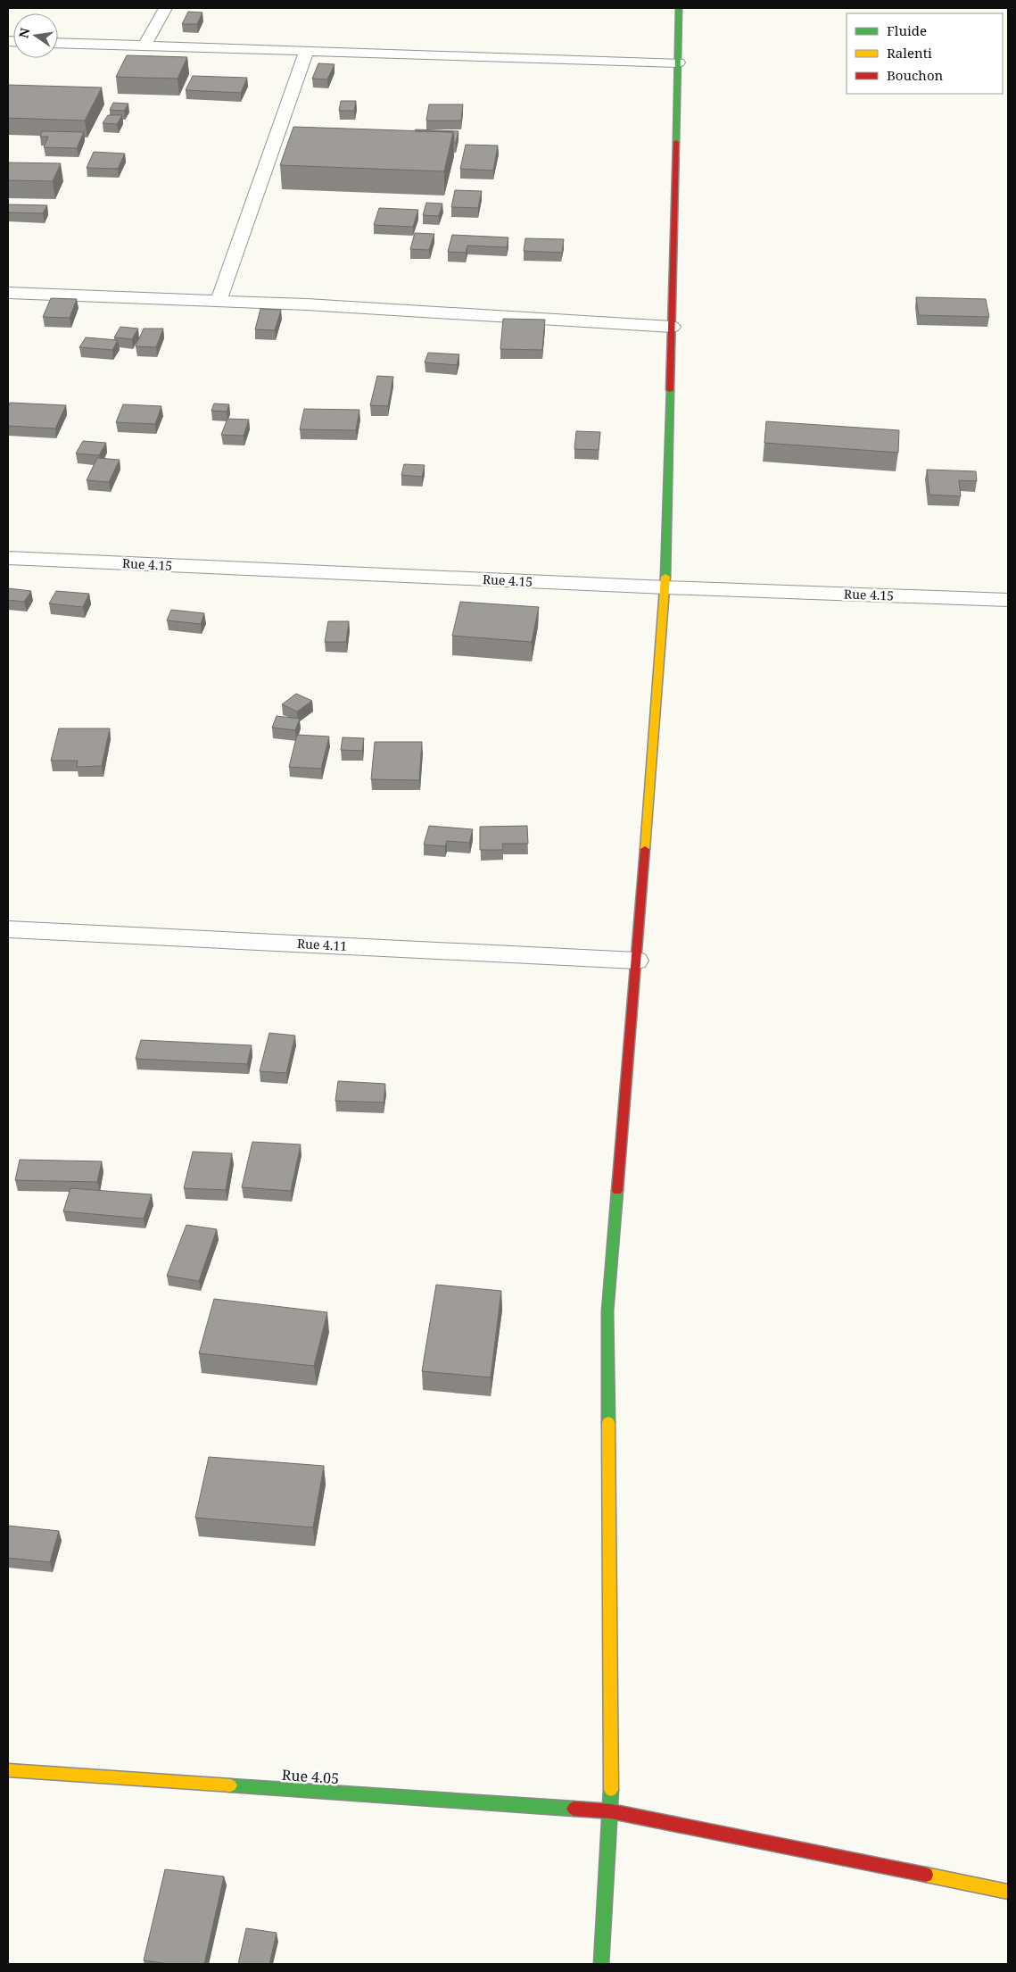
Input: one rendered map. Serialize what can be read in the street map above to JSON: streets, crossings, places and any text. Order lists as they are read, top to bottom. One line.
{"streets":{"street":["Rue 4.15","Rue 4.11","Rue 4.05"]},"legend":["Fluide","Ralenti","Bouchon"],"north":"left"}
